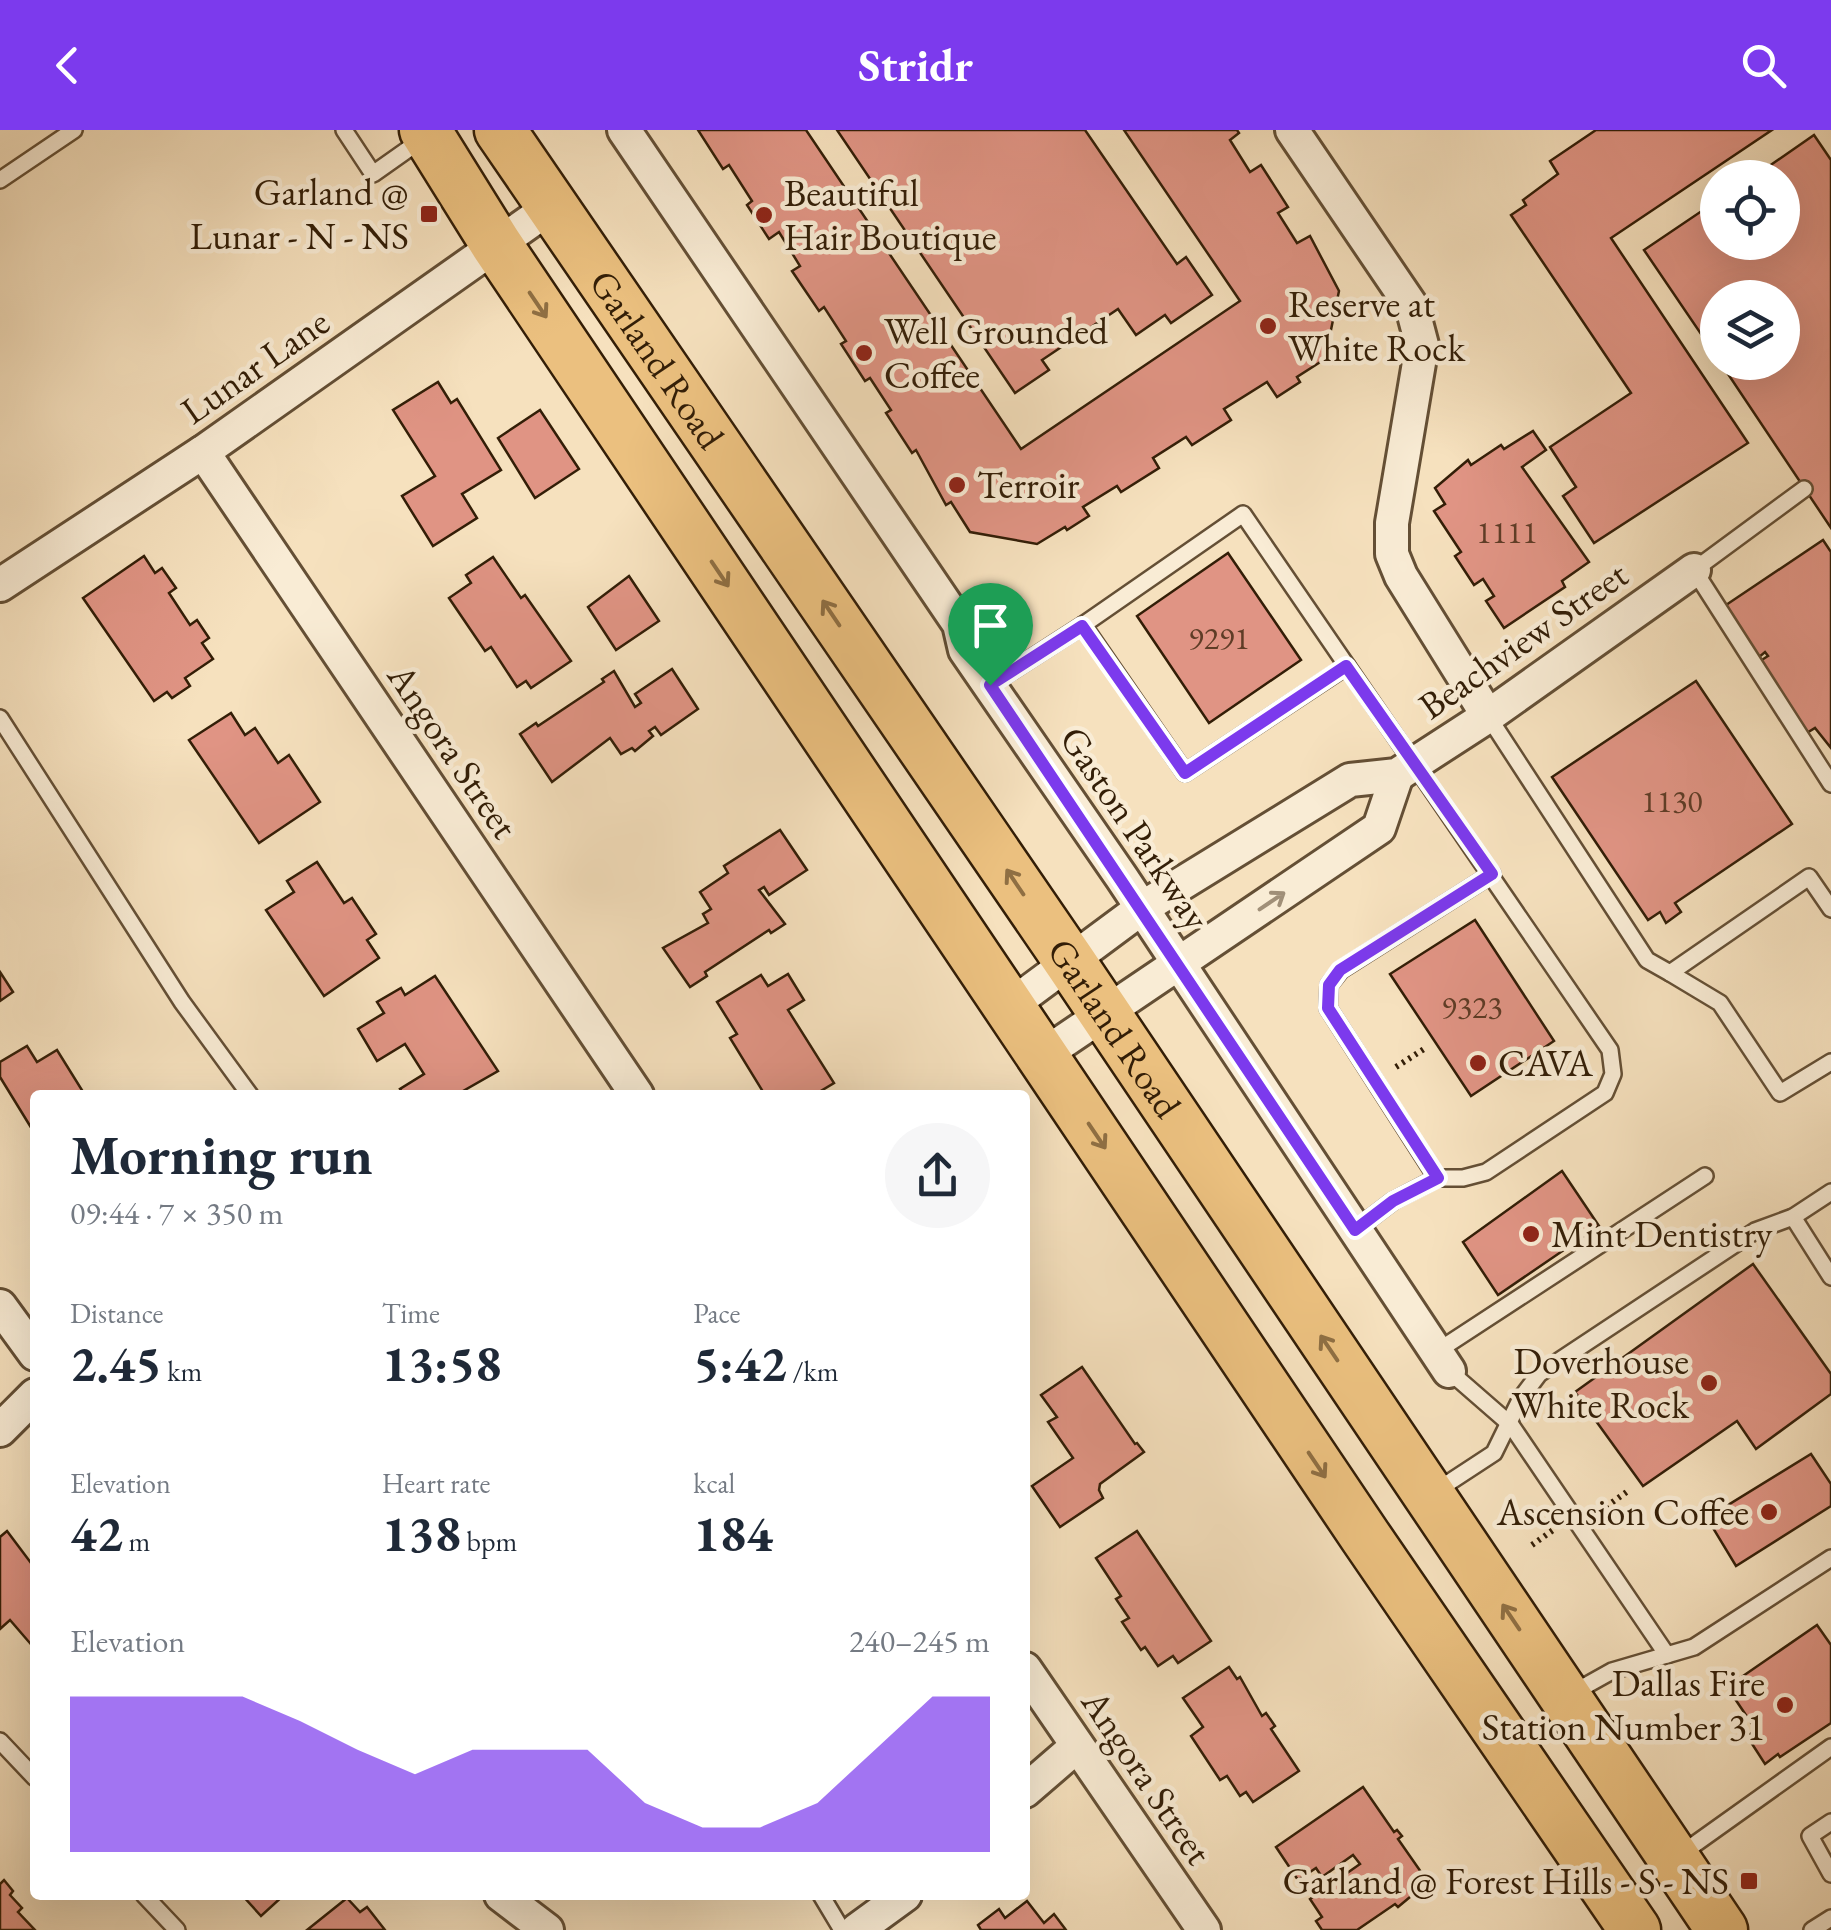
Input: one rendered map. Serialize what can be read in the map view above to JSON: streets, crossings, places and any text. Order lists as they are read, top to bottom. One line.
{"streets":{"main road":["Garland Road"],"street":["Lunar Lane","Beachview Street","Angora Street","Gaston Parkway"]},"crossings":[["Garland Road","Lunar Lane"],["Garland Road","Beachview Street"],["Lunar Lane","Angora Street"],["Beachview Street","Gaston Parkway"]],"places":{"transit":["Garland @ Lunar - N - NS","Garland @ Forest Hills - S - NS"],"other":["Beautiful Hair Boutique","Reserve at White Rock","Well Grounded Coffee","Terroir","CAVA","Mint Dentistry","Doverhouse White Rock","Ascension Coffee","Dallas Fire Station Number 31"]},"house_numbers":["1111","9291","1130","9323"],"page":{"header":"Stridr","heading":["Morning run","09:44 · 7 × 350 m"],"stats":[["Distance","2.45 km"],["Time","13:58"],["Pace","5:42 /km"],["Elevation","42 m"],["Heart rate","138 bpm"],["kcal","184"]],"chart":["Elevation","240–245 m"]}}
